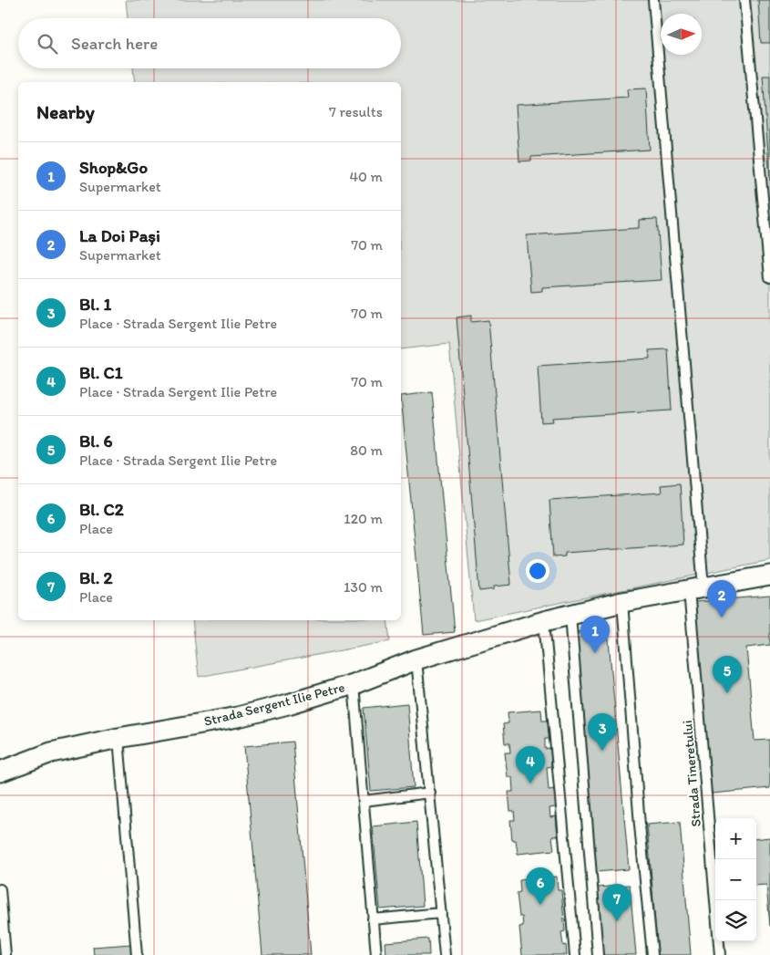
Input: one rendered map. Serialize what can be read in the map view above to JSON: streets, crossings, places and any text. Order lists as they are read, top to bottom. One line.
{"streets":{"street":["Strada Sergent Ilie Petre"],"lane":["Strada Tineretului"]},"crossings":[["Strada Sergent Ilie Petre","Strada Tineretului"]],"north":"right","page":{"search":"Search here","heading":["Nearby","7 results"],"list":[{"mark":"1","name":"Shop&Go","note":"Supermarket","value":"40 m"},{"mark":"2","name":"La Doi Pași","note":"Supermarket","value":"70 m"},{"mark":"3","name":"Bl. 1","note":"Place · Strada Sergent Ilie Petre","value":"70 m"},{"mark":"4","name":"Bl. C1","note":"Place · Strada Sergent Ilie Petre","value":"70 m"},{"mark":"5","name":"Bl. 6","note":"Place · Strada Sergent Ilie Petre","value":"80 m"},{"mark":"6","name":"Bl. C2","note":"Place","value":"120 m"},{"mark":"7","name":"Bl. 2","note":"Place","value":"130 m"}],"pins":["2","1","5","3","4","6","7"],"map_buttons":["+","−"]}}
